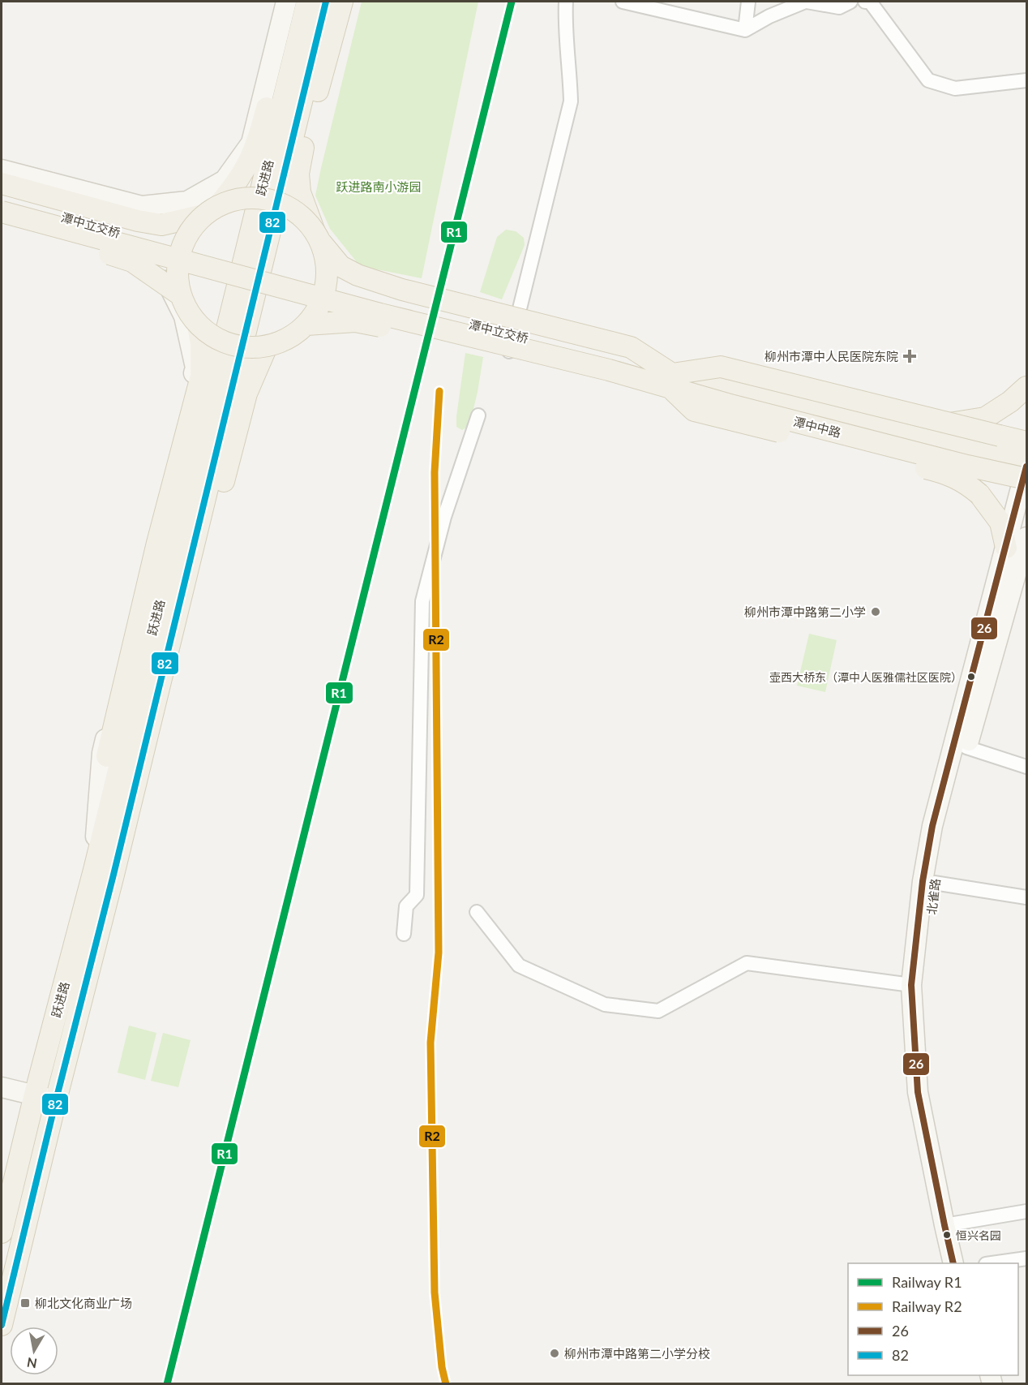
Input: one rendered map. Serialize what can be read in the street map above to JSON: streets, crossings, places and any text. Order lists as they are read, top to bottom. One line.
{"streets":{"main road":["跃进路","潭中立交桥","潭中中路"],"street":["北雀路"]},"crossings":[["潭中立交桥","潭中中路"],["潭中中路","北雀路"]],"parks":["跃进路南小游园"],"places":{"health":["柳州市潭中人民医院东院"],"other":["柳州市潭中路第二小学","壶西大桥东（潭中人医雅儒社区医院）","恒兴名园","柳州市潭中路第二小学分校"],"transit":["柳北文化商业广场"]},"lines":["rail line R1","transit line 82","rail line R2","transit line 26"],"legend":["Railway R1","Railway R2","26","82"],"north":"bottom"}
